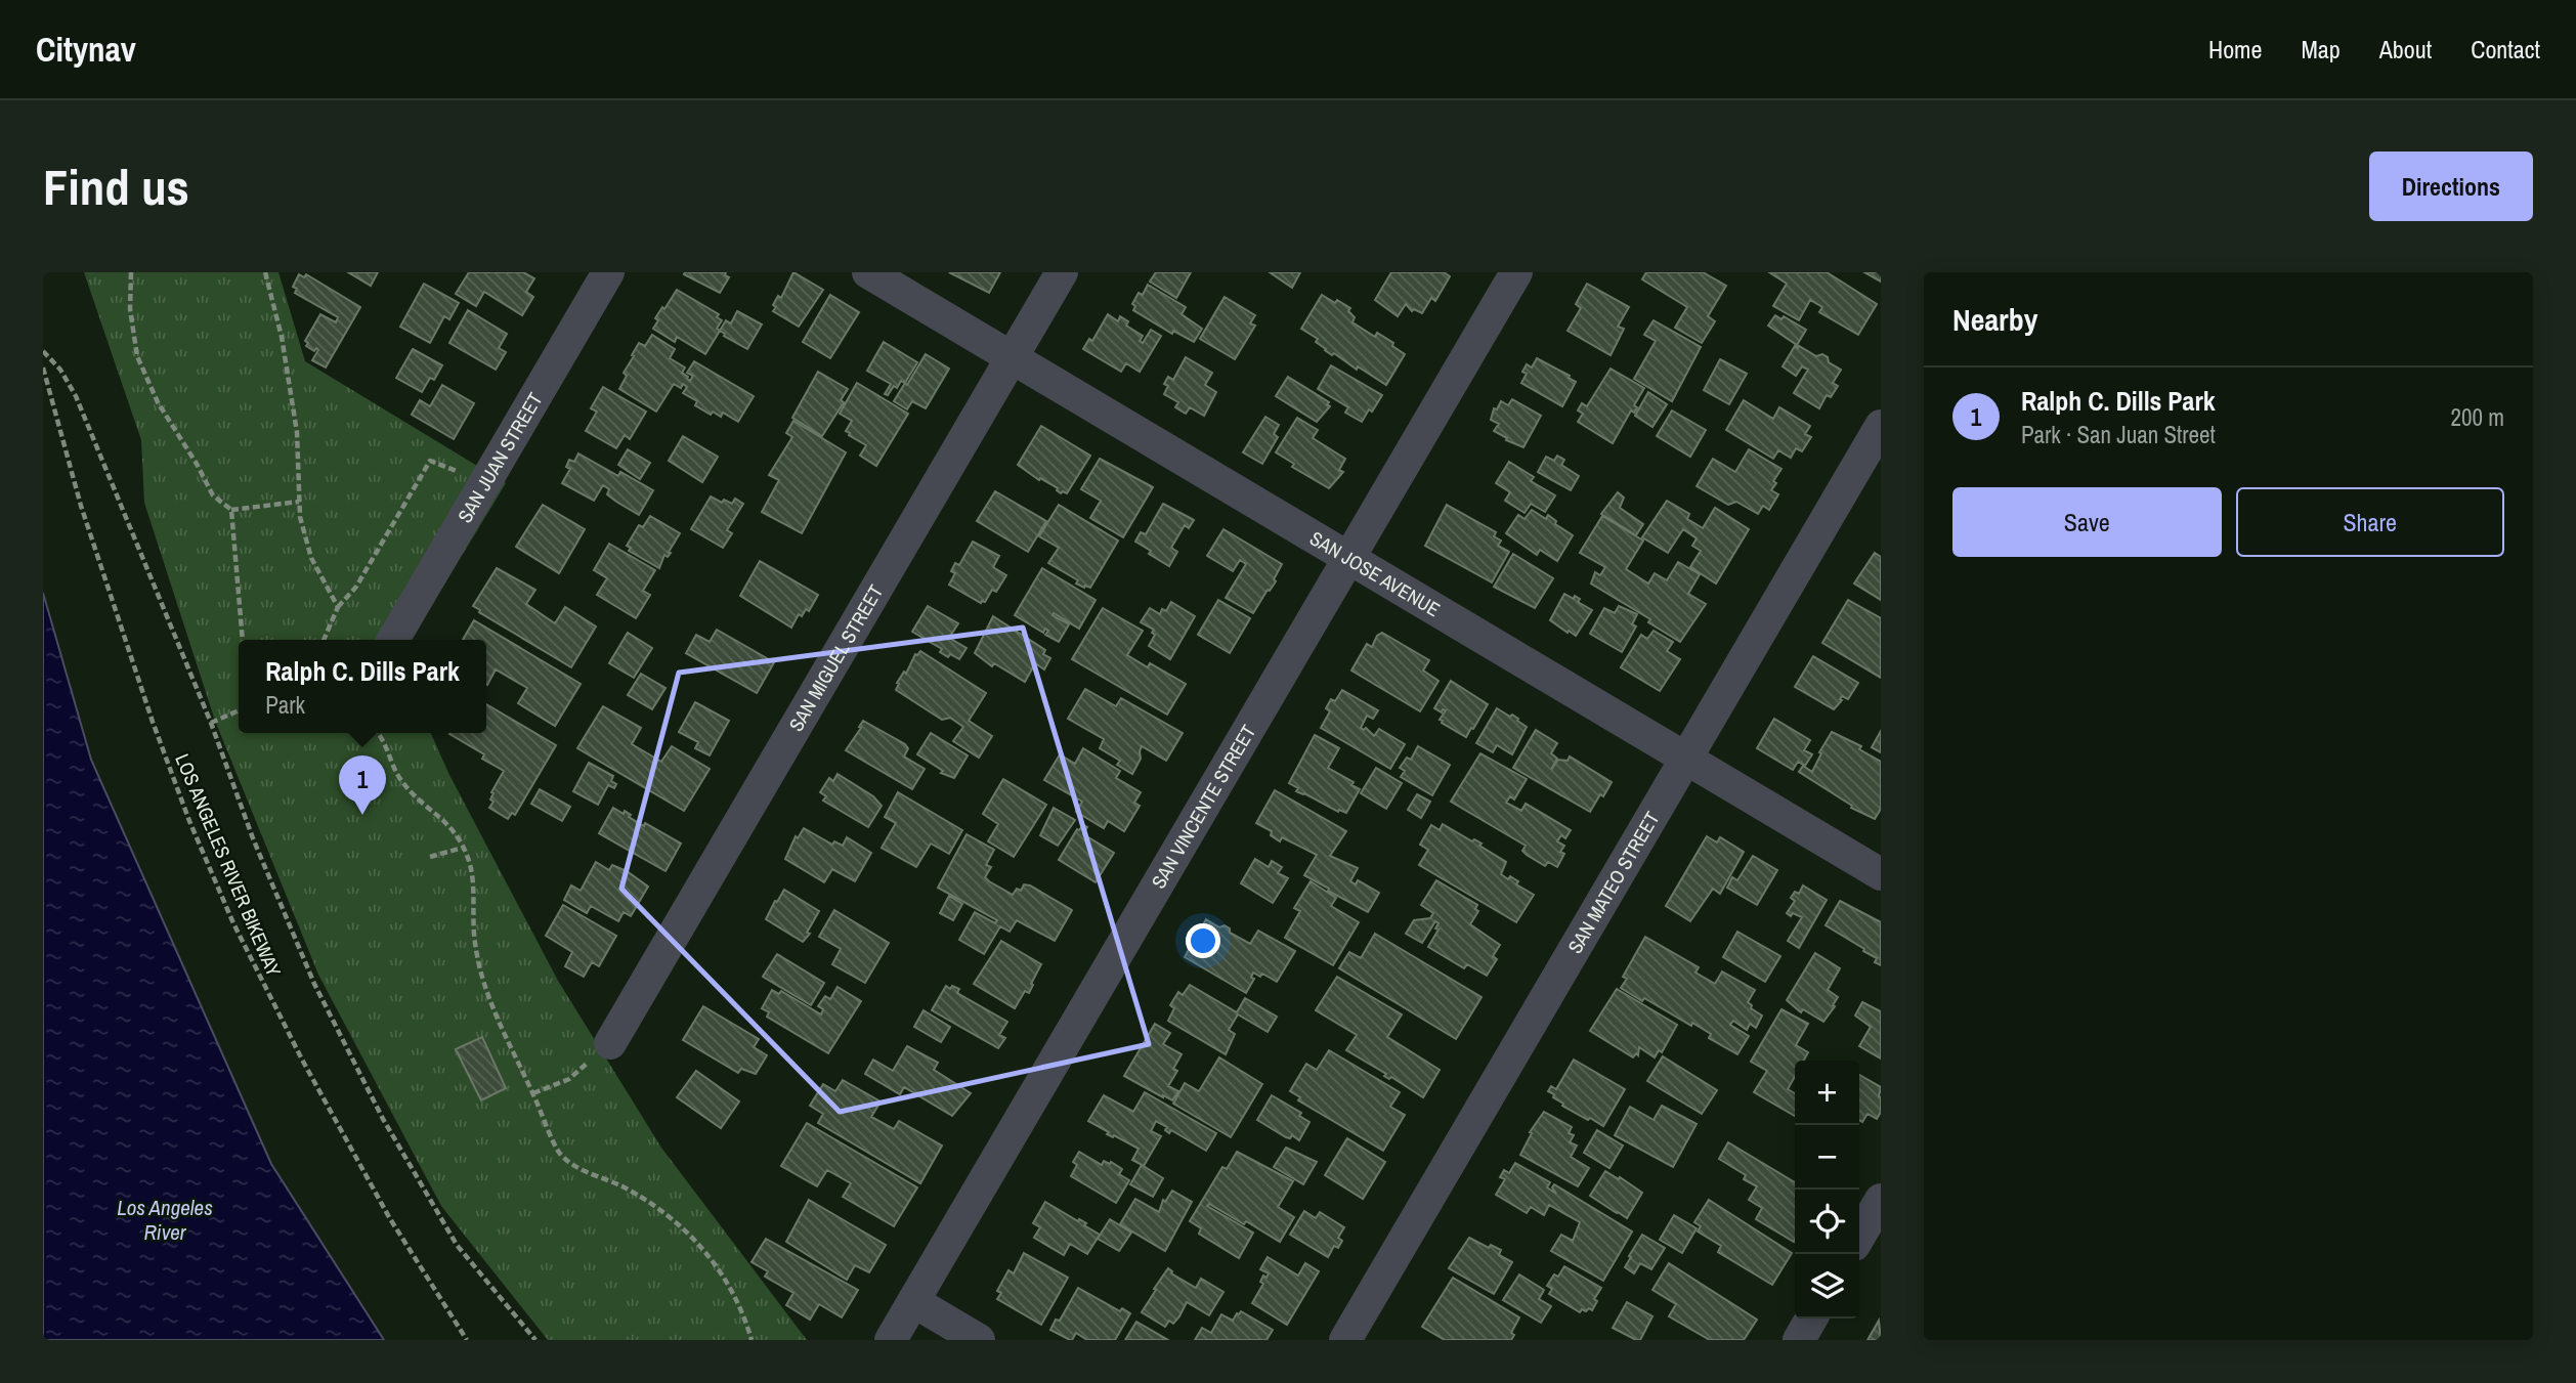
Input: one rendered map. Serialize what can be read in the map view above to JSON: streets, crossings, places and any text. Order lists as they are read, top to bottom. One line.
{"streets":{"street":["SAN JUAN STREET","SAN JOSE AVENUE","SAN MIGUEL STREET","SAN VINCENTE STREET","SAN MATEO STREET"],"path":["LOS ANGELES RIVER BIKEWAY"]},"crossings":[["SAN JOSE AVENUE","SAN MIGUEL STREET"],["SAN JOSE AVENUE","SAN VINCENTE STREET"],["SAN JOSE AVENUE","SAN MATEO STREET"]],"water":["Los Angeles River"],"page":{"header":"Citynav","nav":["Home","Map","About","Contact"],"buttons":["Directions",["Save","Share"]],"title":"Find us","heading":"Nearby","list":[{"mark":"1","name":"Ralph C. Dills Park","note":"Park · San Juan Street","value":"200 m"}],"popup":["Ralph C. Dills Park","Park"],"pins":"1","map_buttons":["+","−"]}}
